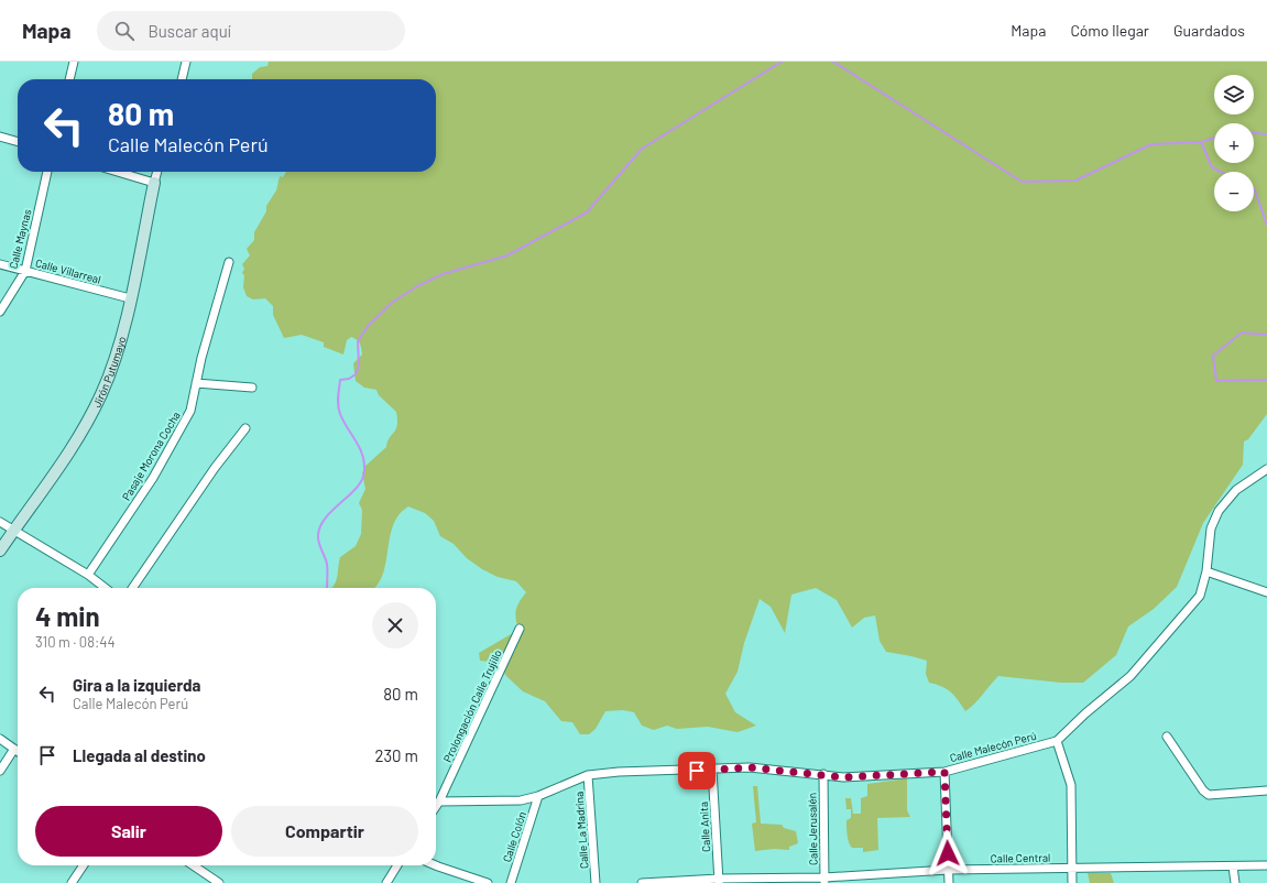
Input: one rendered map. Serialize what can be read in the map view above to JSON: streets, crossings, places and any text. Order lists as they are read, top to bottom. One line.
{"streets":{"street":["Calle Maynas","Calle Villarreal","Jirón Putumayo","Pasaje Morona Cocha","Prolongación Calle Trujillo","Calle Malecón Perú","Calle Anita","Calle Jerusalén","Calle La Madrina","Calle Colón","Calle Central"]},"crossings":[["Calle Maynas","Calle Villarreal"],["Calle Villarreal","Jirón Putumayo"],["Prolongación Calle Trujillo","Calle Malecón Perú"],["Calle Malecón Perú","Calle Anita"],["Calle Malecón Perú","Calle Jerusalén"],["Calle Malecón Perú","Calle La Madrina"],["Calle Malecón Perú","Calle Colón"],["Calle Anita","Calle Central"],["Calle Jerusalén","Calle Central"]],"page":{"header":"Mapa","search":"Buscar aquí","nav":["Mapa","Cómo llegar","Guardados"],"map_buttons":["+","−"],"turn":["80 m","Calle Malecón Perú"],"heading":["4 min","310 m · 08:44"],"list":[{"name":"Gira a la izquierda","note":"Calle Malecón Perú","value":"80 m"},{"name":"Llegada al destino","value":"230 m"}],"buttons":["Salir","Compartir"]}}
